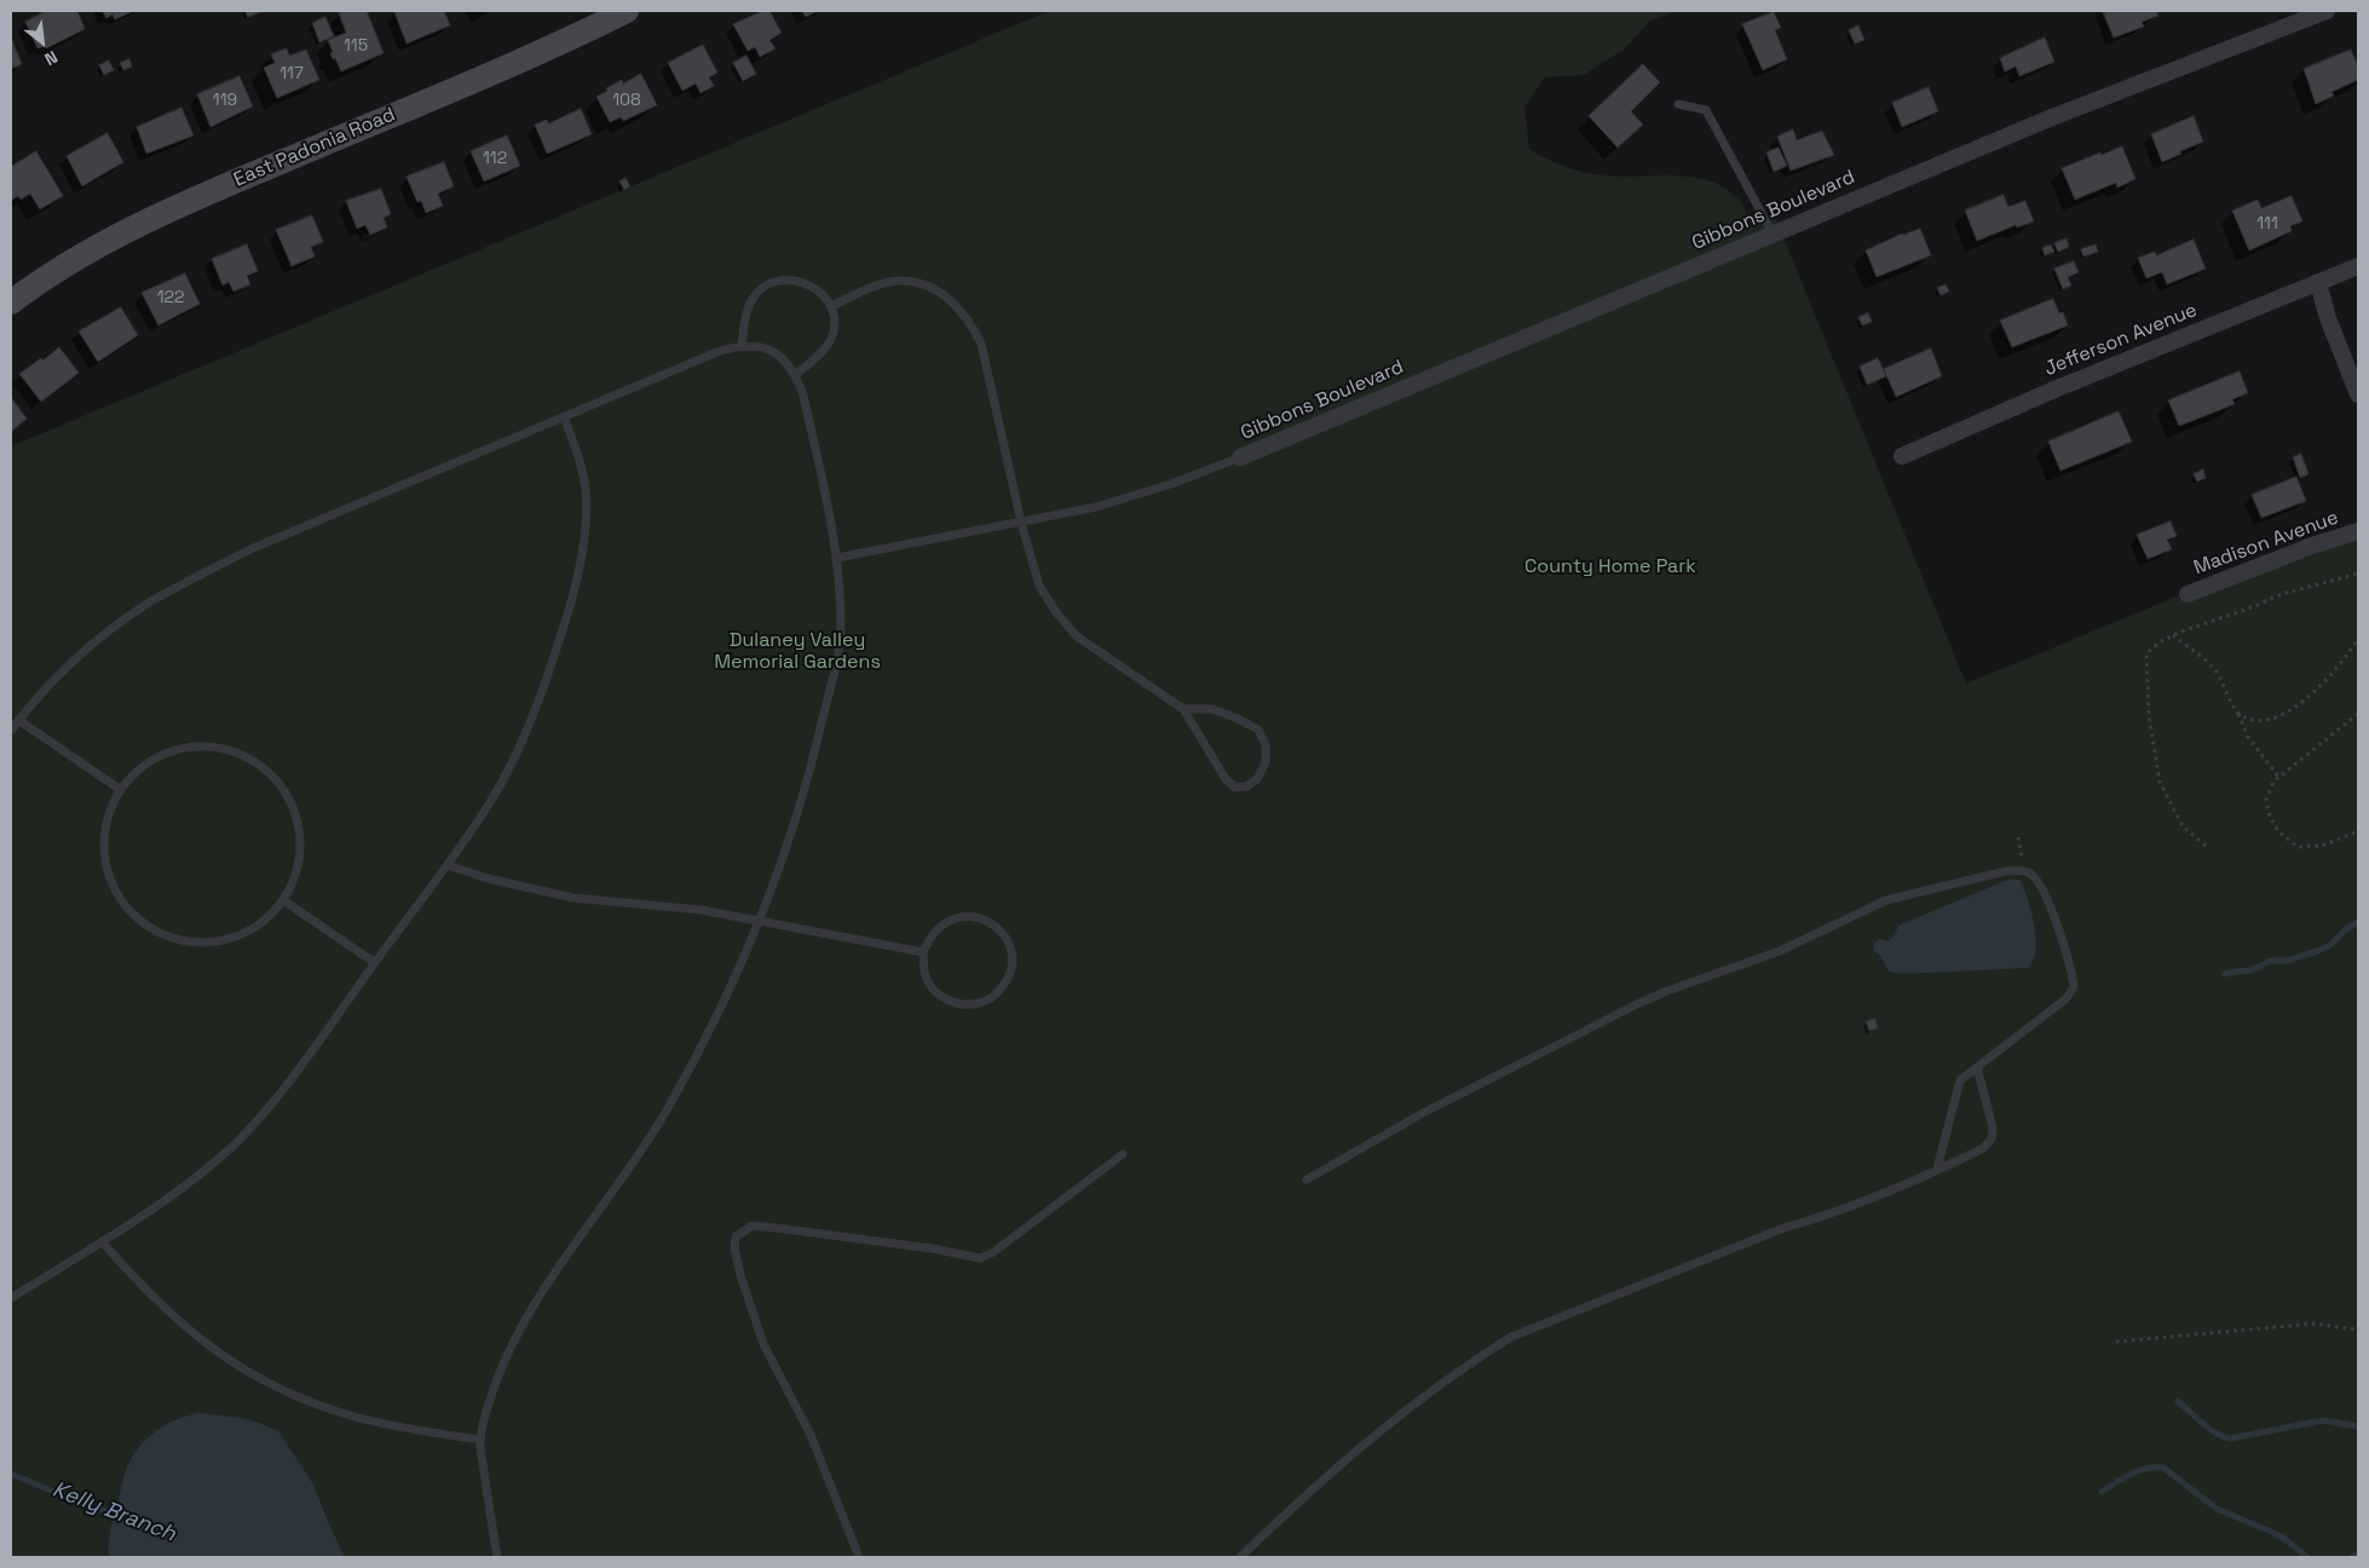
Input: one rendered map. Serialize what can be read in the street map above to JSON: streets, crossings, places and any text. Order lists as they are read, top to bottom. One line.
{"streets":{"street":["East Padonia Road","Gibbons Boulevard","Jefferson Avenue","Madison Avenue"]},"water":["Kelly Branch"],"parks":["County Home Park","Dulaney Valley Memorial Gardens"],"house_numbers":["115","117","119","108","112","111","122"],"north":"bottom right"}
